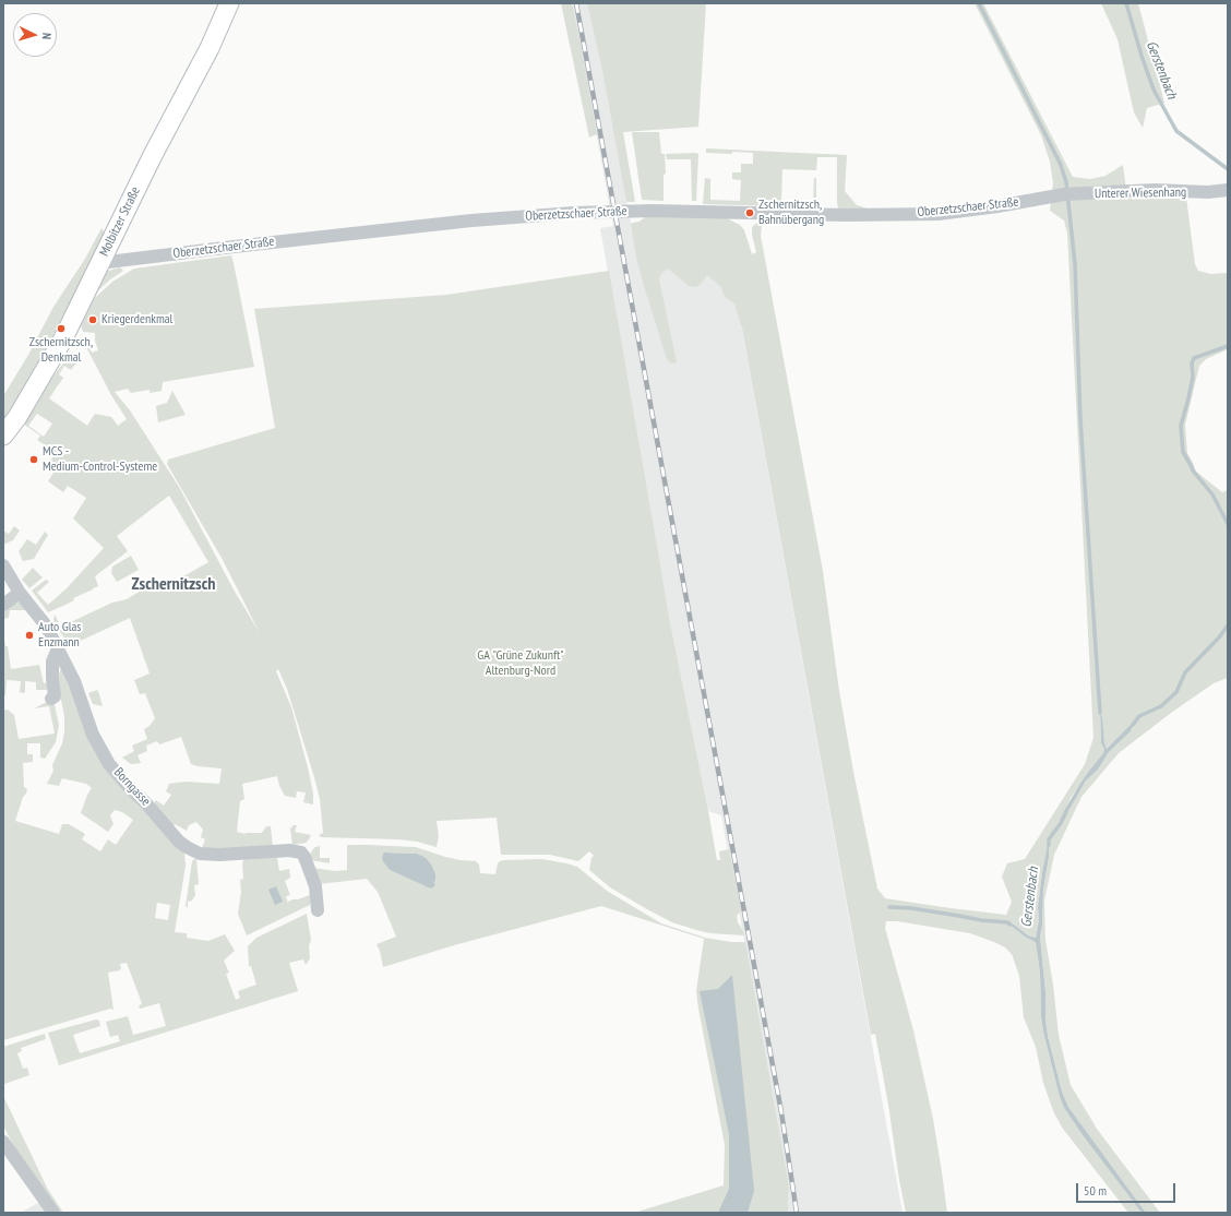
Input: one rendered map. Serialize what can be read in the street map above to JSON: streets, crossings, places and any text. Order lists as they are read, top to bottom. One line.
{"streets":{"street":["Unterer Wiesenhang","Oberzetzschaer Straße","Molbitzer Straße","Borngasse"]},"crossings":[["Unterer Wiesenhang","Oberzetzschaer Straße"],["Oberzetzschaer Straße","Molbitzer Straße"]],"districts":["Zschernitzsch"],"water":["Gerstenbach"],"parks":["GA \"Grüne Zukunft\" Altenburg-Nord"],"places":["Zschernitzsch, Bahnübergang","Kriegerdenkmal","Zschernitzsch, Denkmal","MCS - Medium-Control-Systeme","Auto Glas Enzmann"],"scale_bar":"50 m","north":"right"}
